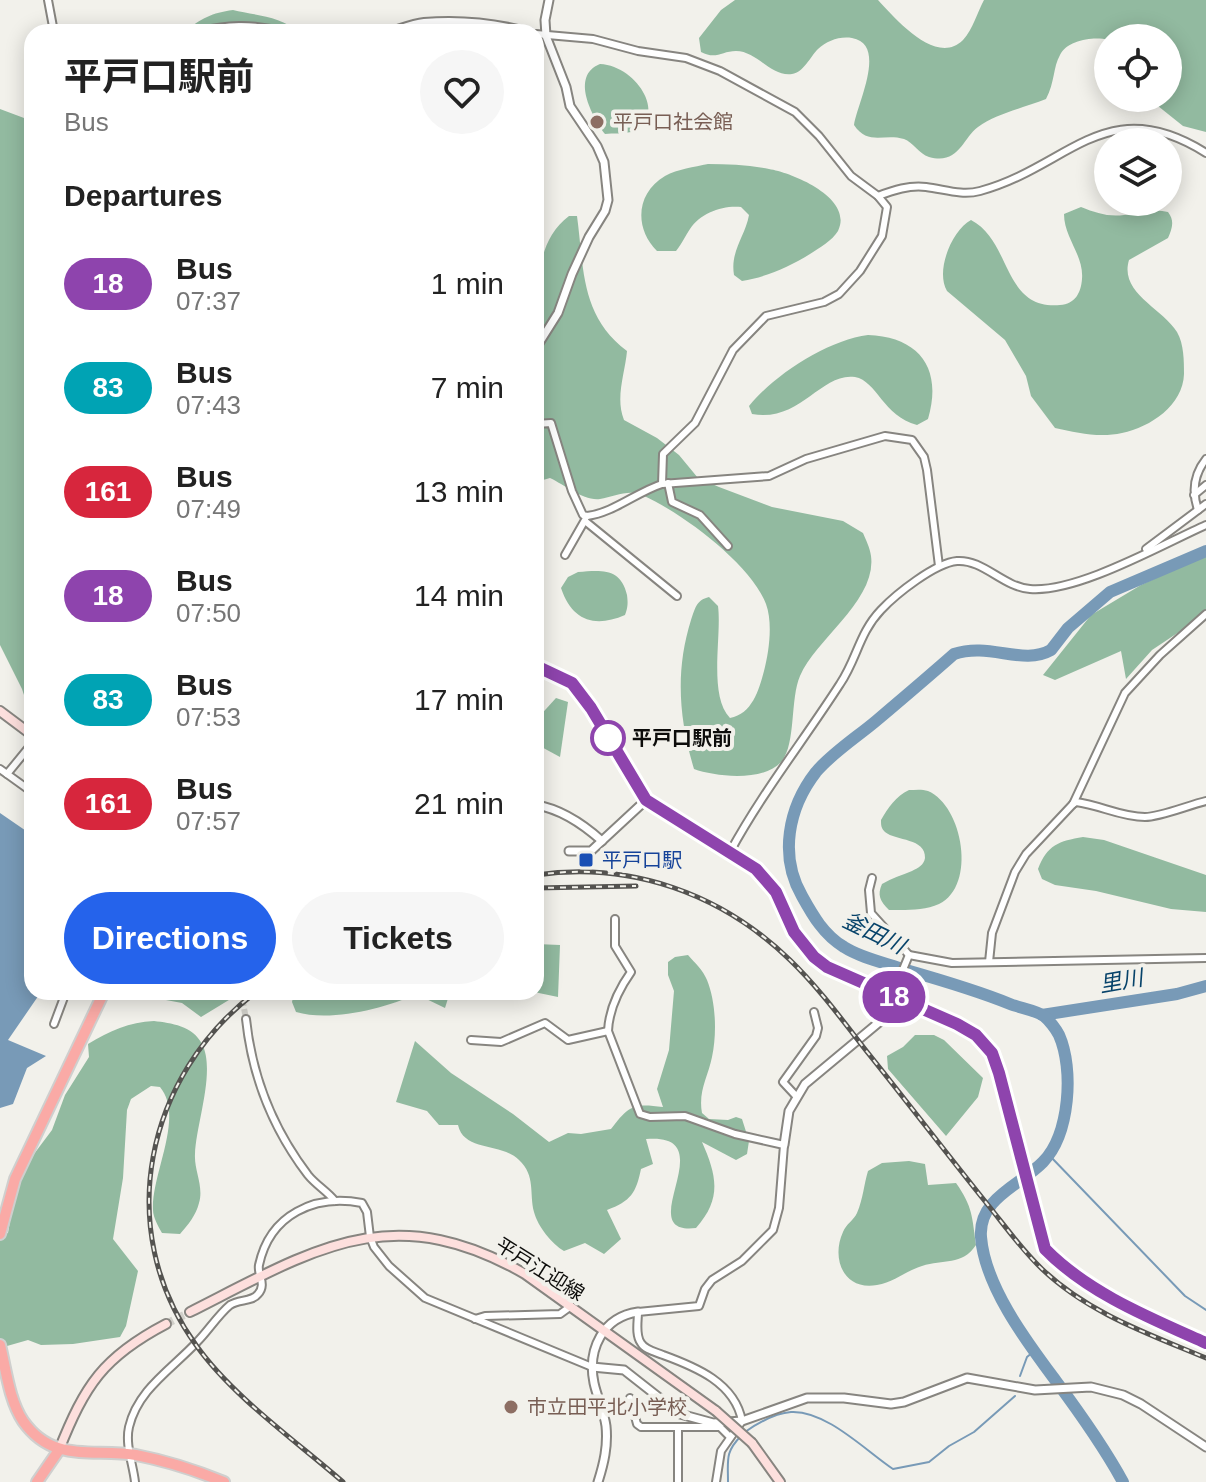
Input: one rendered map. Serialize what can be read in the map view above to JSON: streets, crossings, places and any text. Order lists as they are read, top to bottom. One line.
{"streets":{"main road":["平戸江迎線"]},"water":["釜田川","里川"],"places":{"other":["平戸口社会館","平戸口駅前","市立田平北小学校"],"transit":["平戸口駅"]},"lines":["bus line 18"],"page":{"on_map":"18","heading":[["平戸口駅前","Bus"],"Departures"],"list":[{"mark":"18","name":"Bus","note":"07:37","value":"1 min"},{"mark":"83","name":"Bus","note":"07:43","value":"7 min"},{"mark":"161","name":"Bus","note":"07:49","value":"13 min"},{"mark":"18","name":"Bus","note":"07:50","value":"14 min"},{"mark":"83","name":"Bus","note":"07:53","value":"17 min"},{"mark":"161","name":"Bus","note":"07:57","value":"21 min"}],"buttons":["Directions","Tickets"]}}
